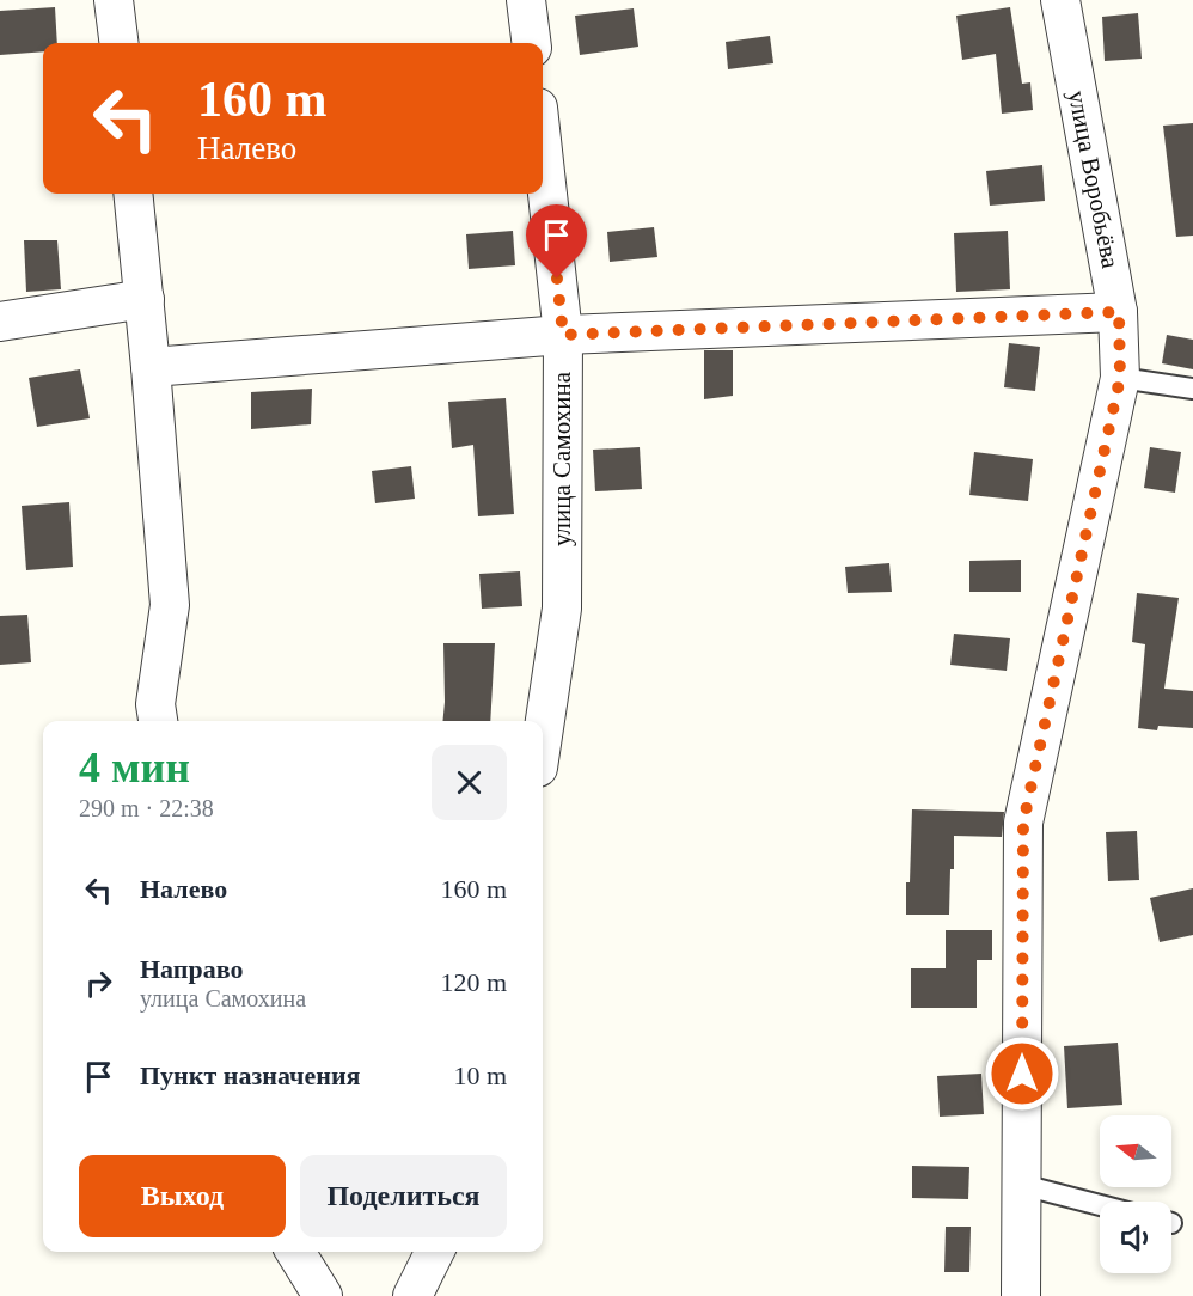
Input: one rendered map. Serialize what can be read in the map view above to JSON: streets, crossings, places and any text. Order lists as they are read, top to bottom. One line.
{"streets":{"street":["улица Воробьёва","улица Самохина"]},"north":"left","page":{"turn":["160 m","Налево"],"heading":["4 мин","290 m · 22:38"],"list":[{"name":"Налево","value":"160 m"},{"name":"Направо","note":"улица Самохина","value":"120 m"},{"name":"Пункт назначения","value":"10 m"}],"buttons":["Выход","Поделиться"]}}
